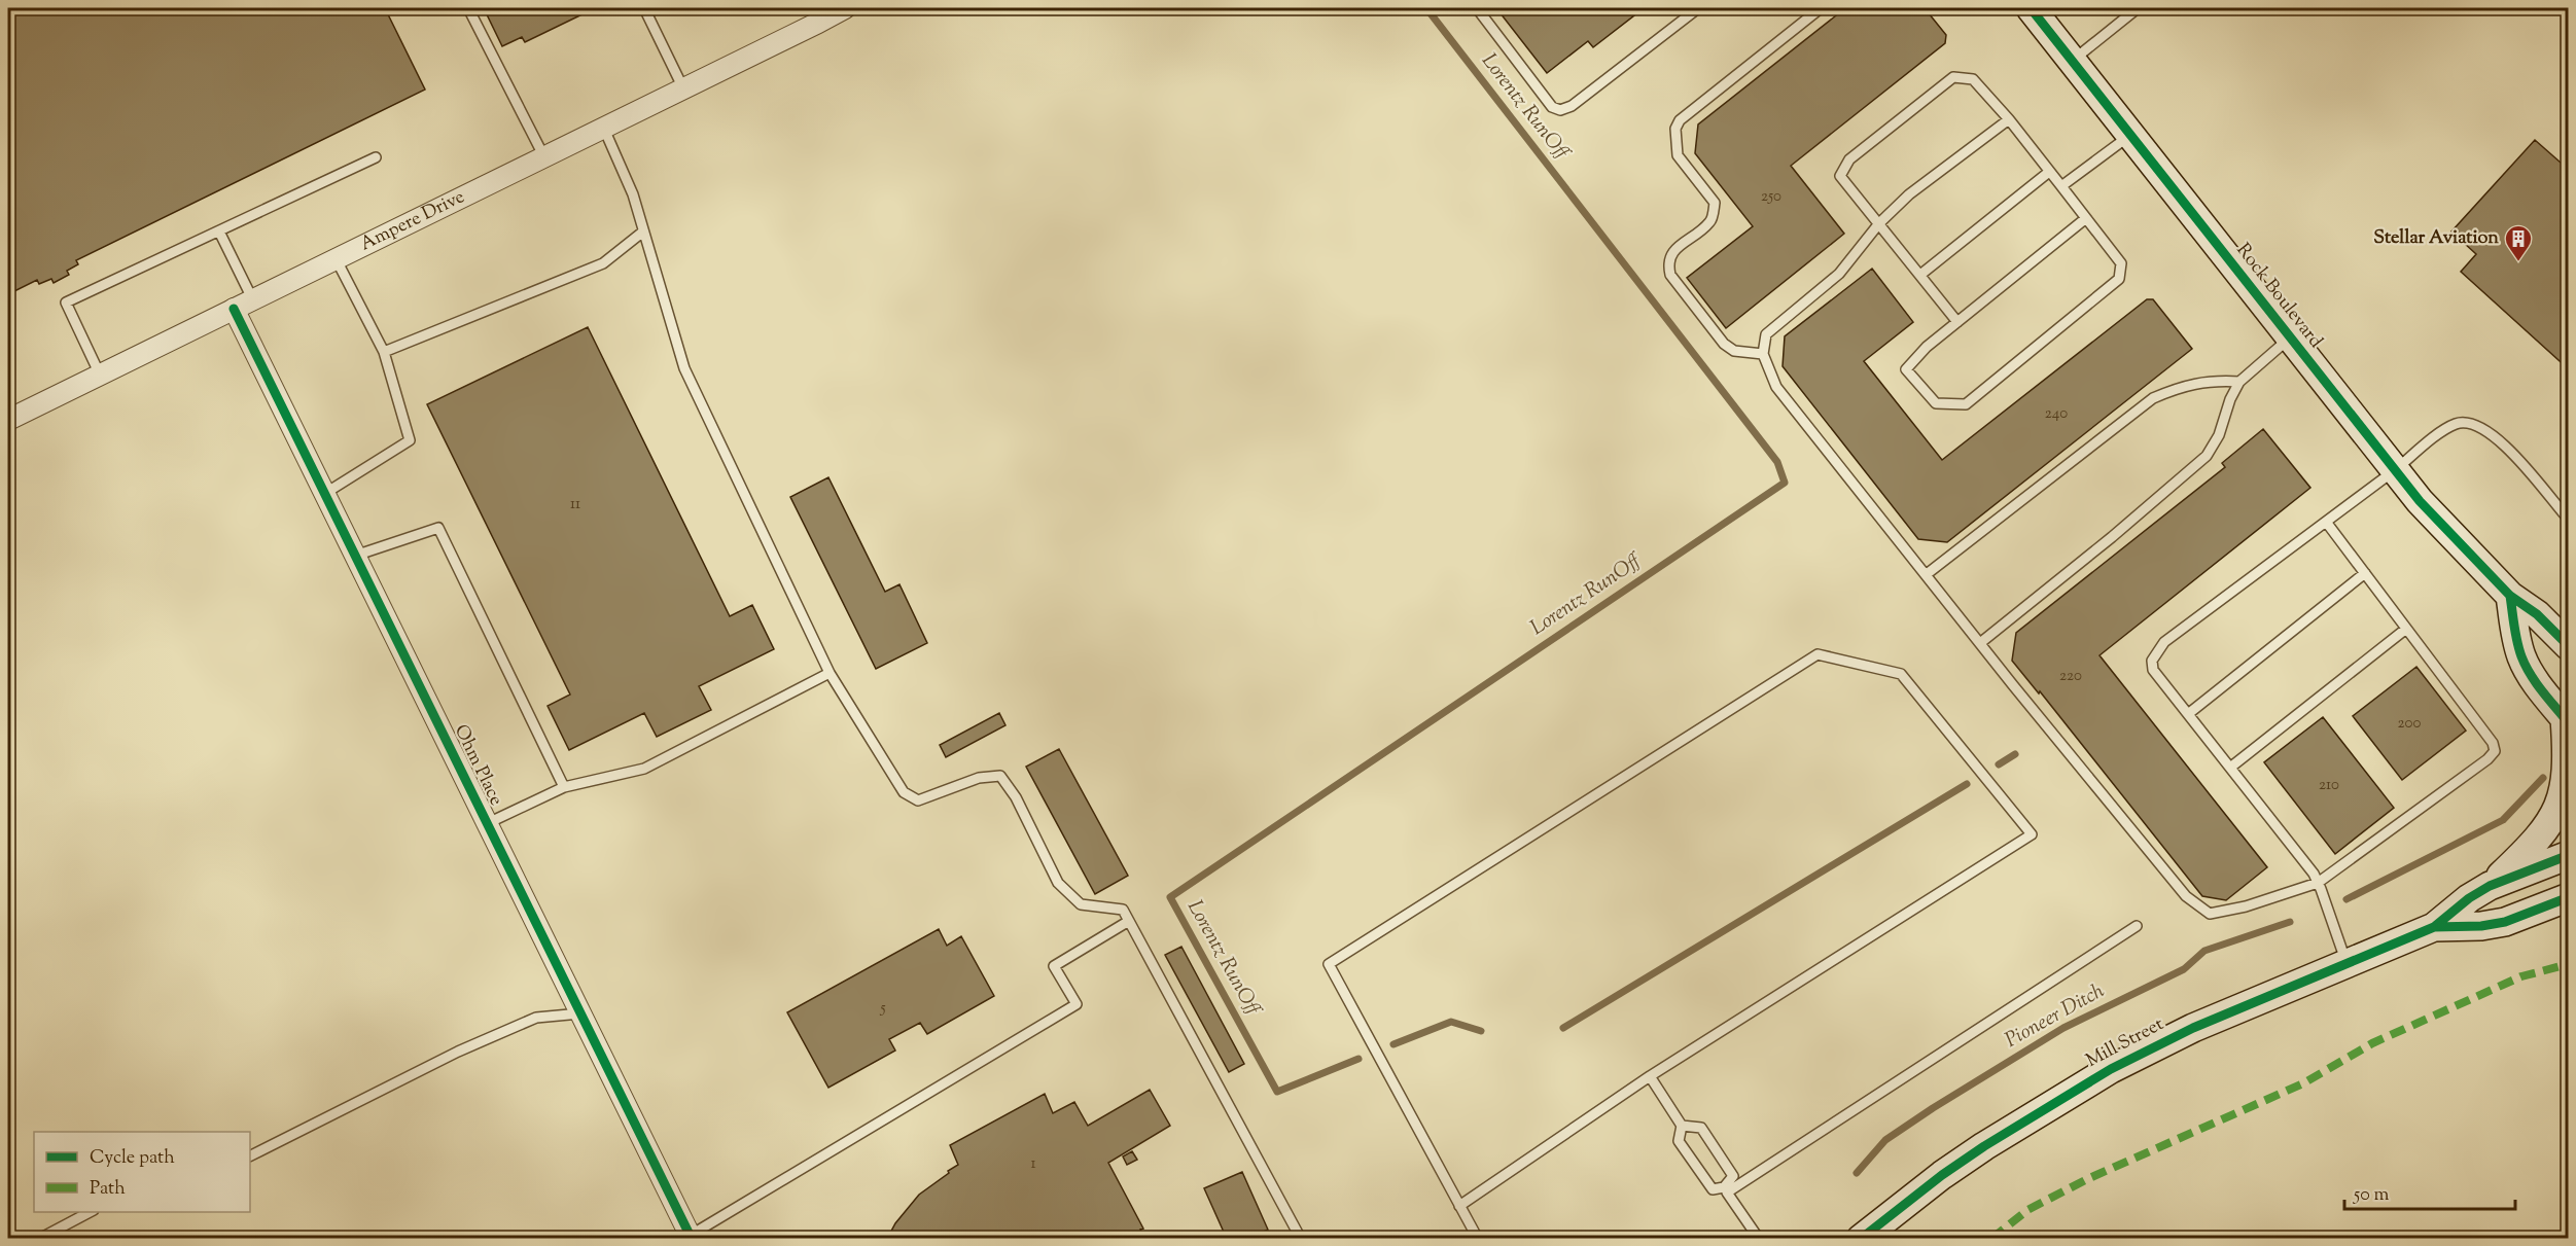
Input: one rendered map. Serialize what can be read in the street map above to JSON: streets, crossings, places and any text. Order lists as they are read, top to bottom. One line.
{"streets":{"main road":["Rock Boulevard","Mill Street"],"street":["Ampere Drive","Ohm Place"]},"crossings":[["Ampere Drive","Ohm Place"]],"water":["Lorentz RunOff","Pioneer Ditch"],"places":{"building":["Stellar Aviation"]},"house_numbers":["250","240","11","220","200","210","5","1"],"legend":["Cycle path","Path"],"scale_bar":"50 m"}
